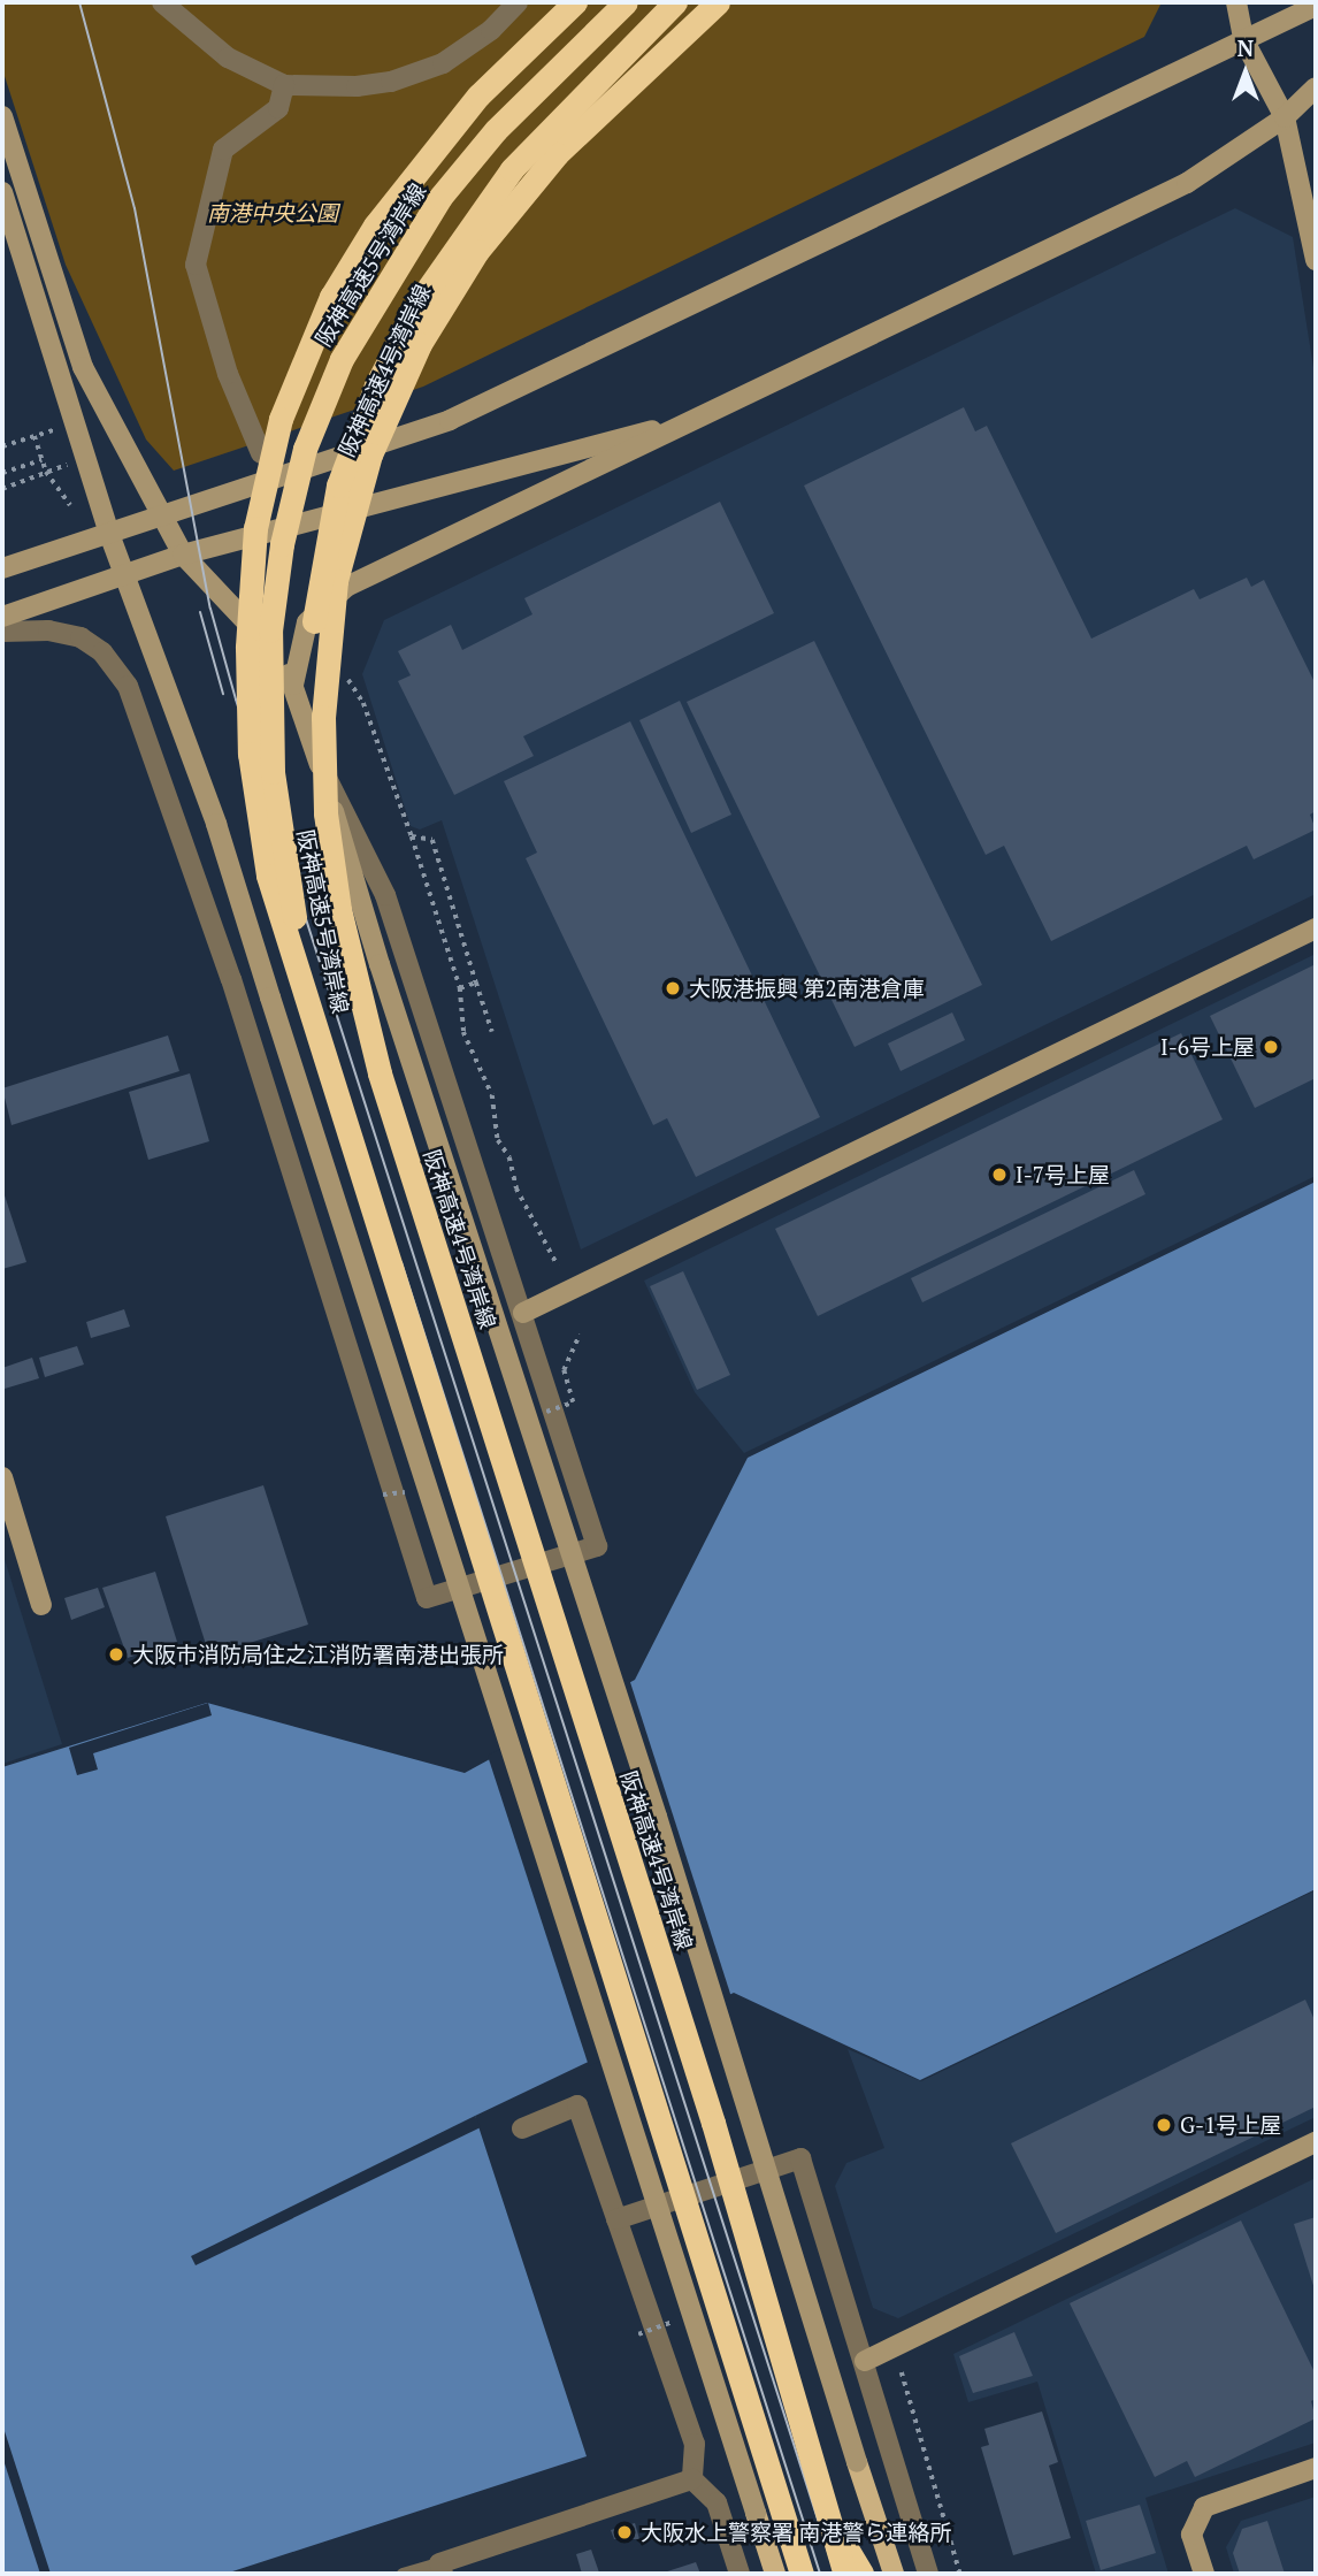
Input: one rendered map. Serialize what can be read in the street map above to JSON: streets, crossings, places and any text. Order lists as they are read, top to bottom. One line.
{"streets":{"highway":["阪神高速5号湾岸線","阪神高速4号湾岸線"]},"crossings":[["阪神高速5号湾岸線","阪神高速4号湾岸線"]],"parks":["南港中央公園"],"places":["大阪港振興 第2南港倉庫","I-6号上屋","I-7号上屋","大阪市消防局住之江消防署南港出張所","G-1号上屋","大阪水上警察署 南港警ら連絡所"],"north":"top"}
